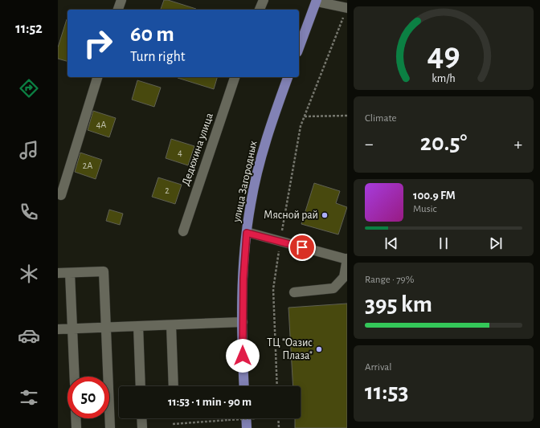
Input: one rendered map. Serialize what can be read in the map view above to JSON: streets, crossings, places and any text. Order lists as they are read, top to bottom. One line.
{"streets":{"main road":["улица Загородных"],"lane":["Дедюхина улица"]},"places":["Мясной рай","ТЦ \"Оазис Плаза\""],"house_numbers":["4А","4","2А","2"],"page":{"tabs":"11:52","turn":["60 m","Turn right"],"tile":["Climate",["Range · 79%","395 km"],["Arrival","11:53"]],"heat":["−","20.5°","+"],"song":["100.9 FM","Music"],"limit":"50","trip":"11:53 · 1 min · 90 m","gauge":["49","km/h"]}}
